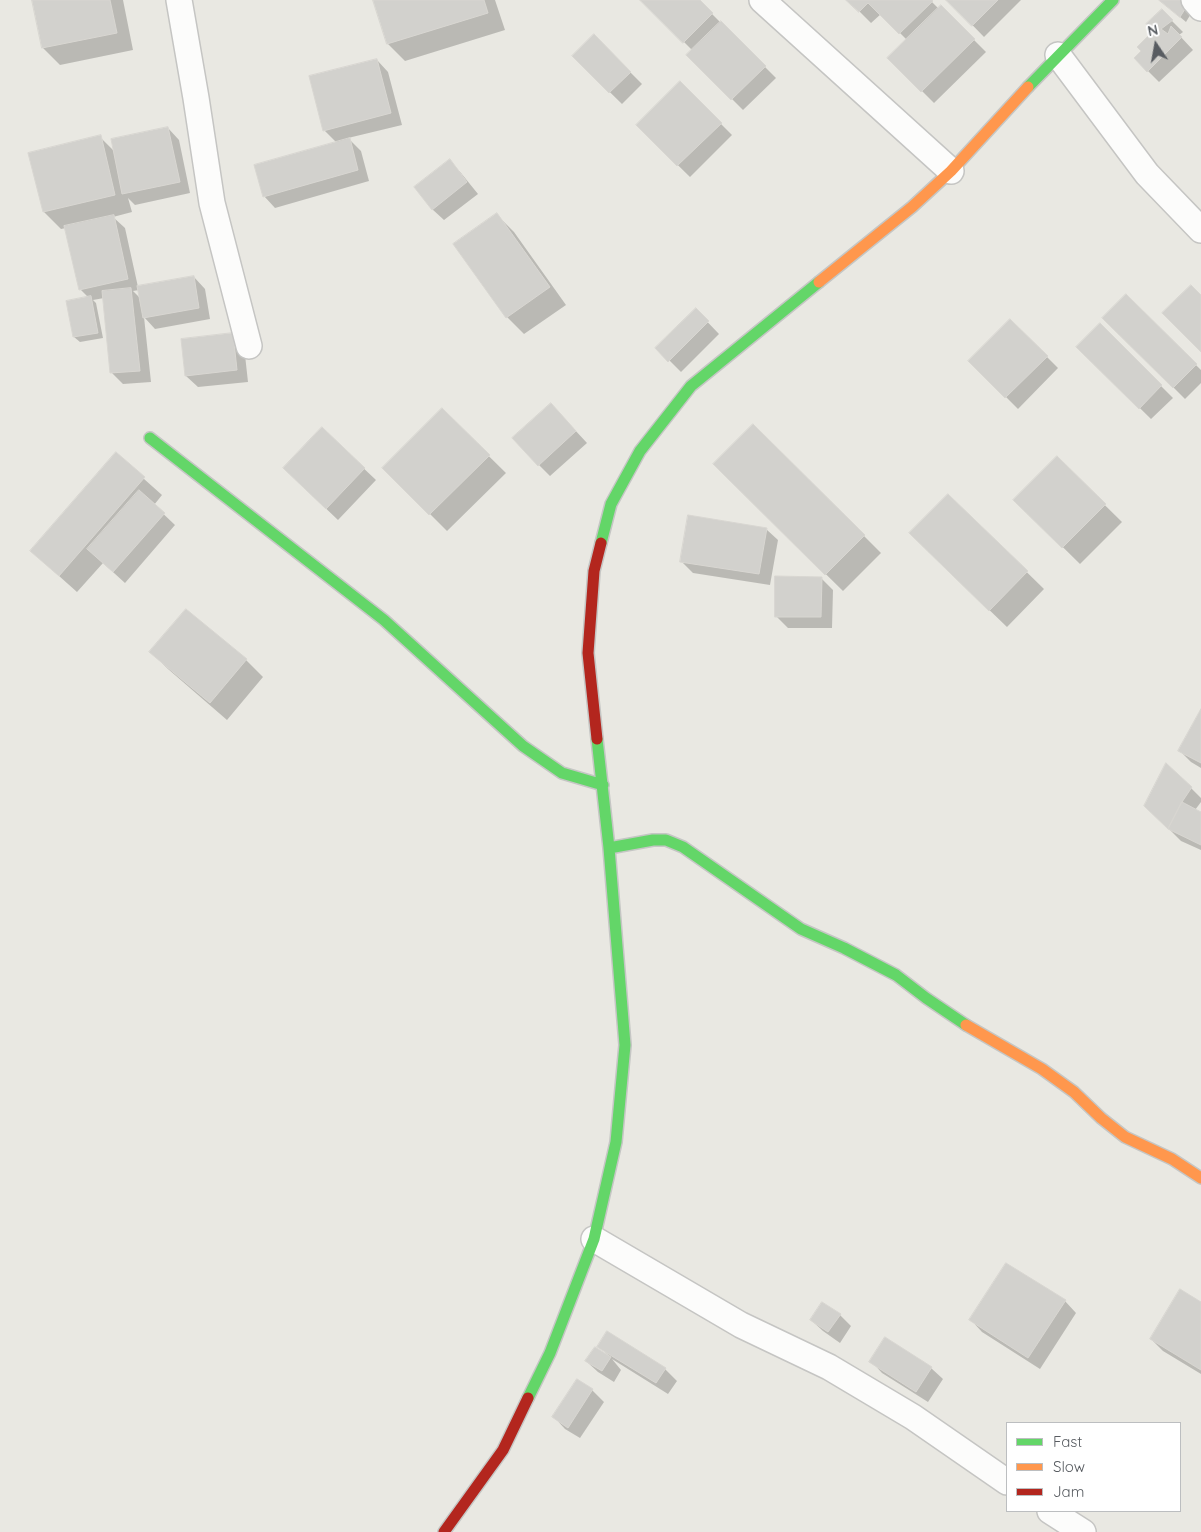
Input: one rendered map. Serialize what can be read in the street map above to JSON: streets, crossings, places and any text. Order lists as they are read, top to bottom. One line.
{"legend":["Fast","Slow","Jam"],"north":"top"}
